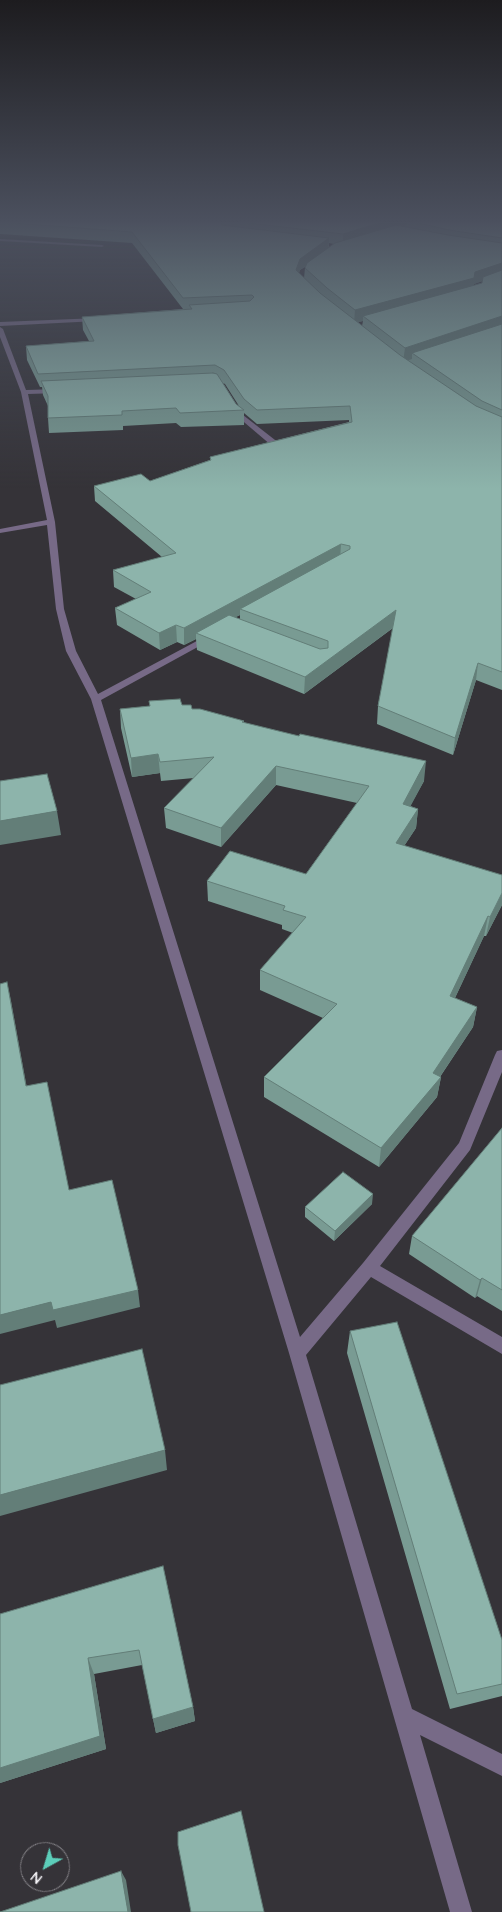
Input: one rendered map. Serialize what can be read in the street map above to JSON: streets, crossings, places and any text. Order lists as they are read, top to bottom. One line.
{"north":"bottom left"}
